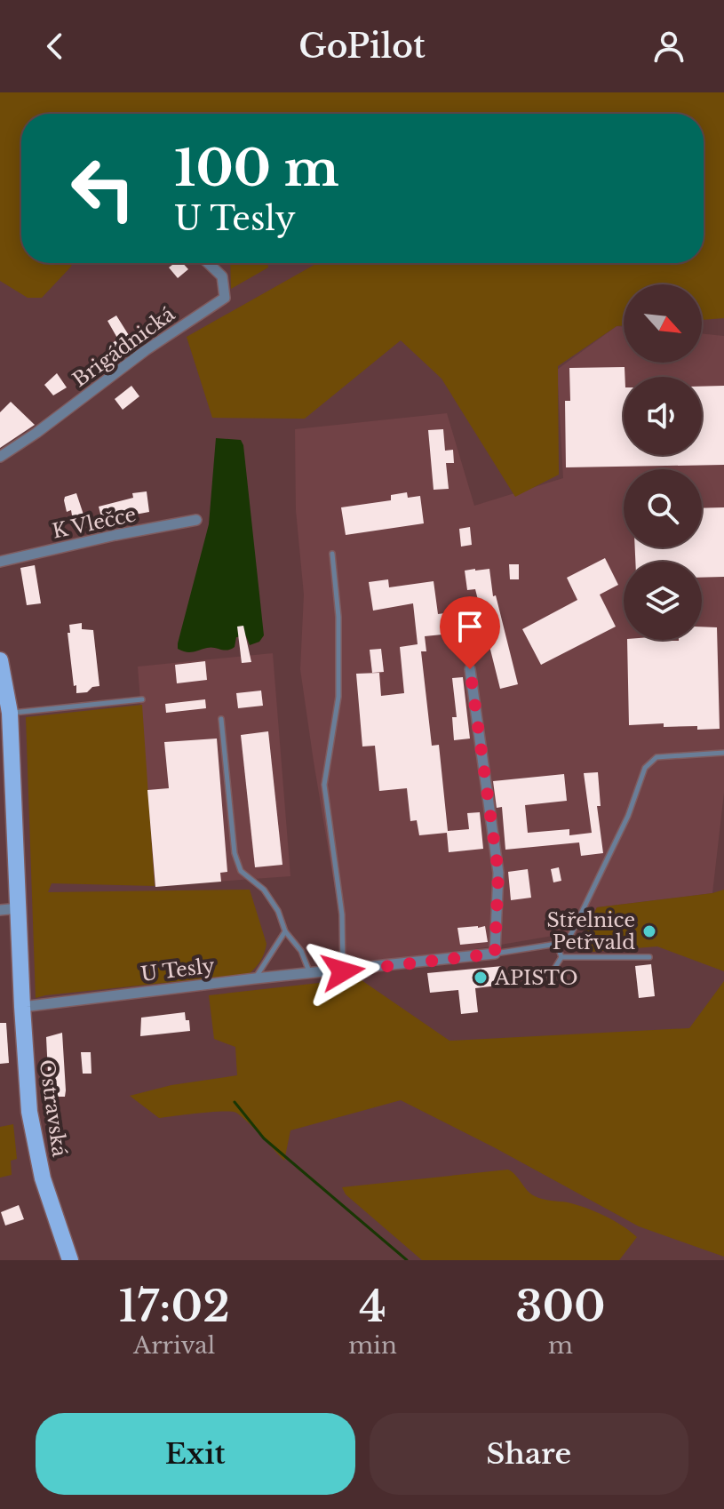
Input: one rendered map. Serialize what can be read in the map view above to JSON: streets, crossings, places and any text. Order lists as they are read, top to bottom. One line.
{"streets":{"main road":["Ostravská"],"street":["Brigádnická","K Vlečce","U Tesly"]},"crossings":[["U Tesly","Ostravská"]],"places":["Střelnice Petřvald","APISTO"],"north":"bottom right","page":{"header":"GoPilot","turn":["100 m","U Tesly"],"eta":["17:02","Arrival","4","min","300","m"],"buttons":["Exit","Share"]}}
